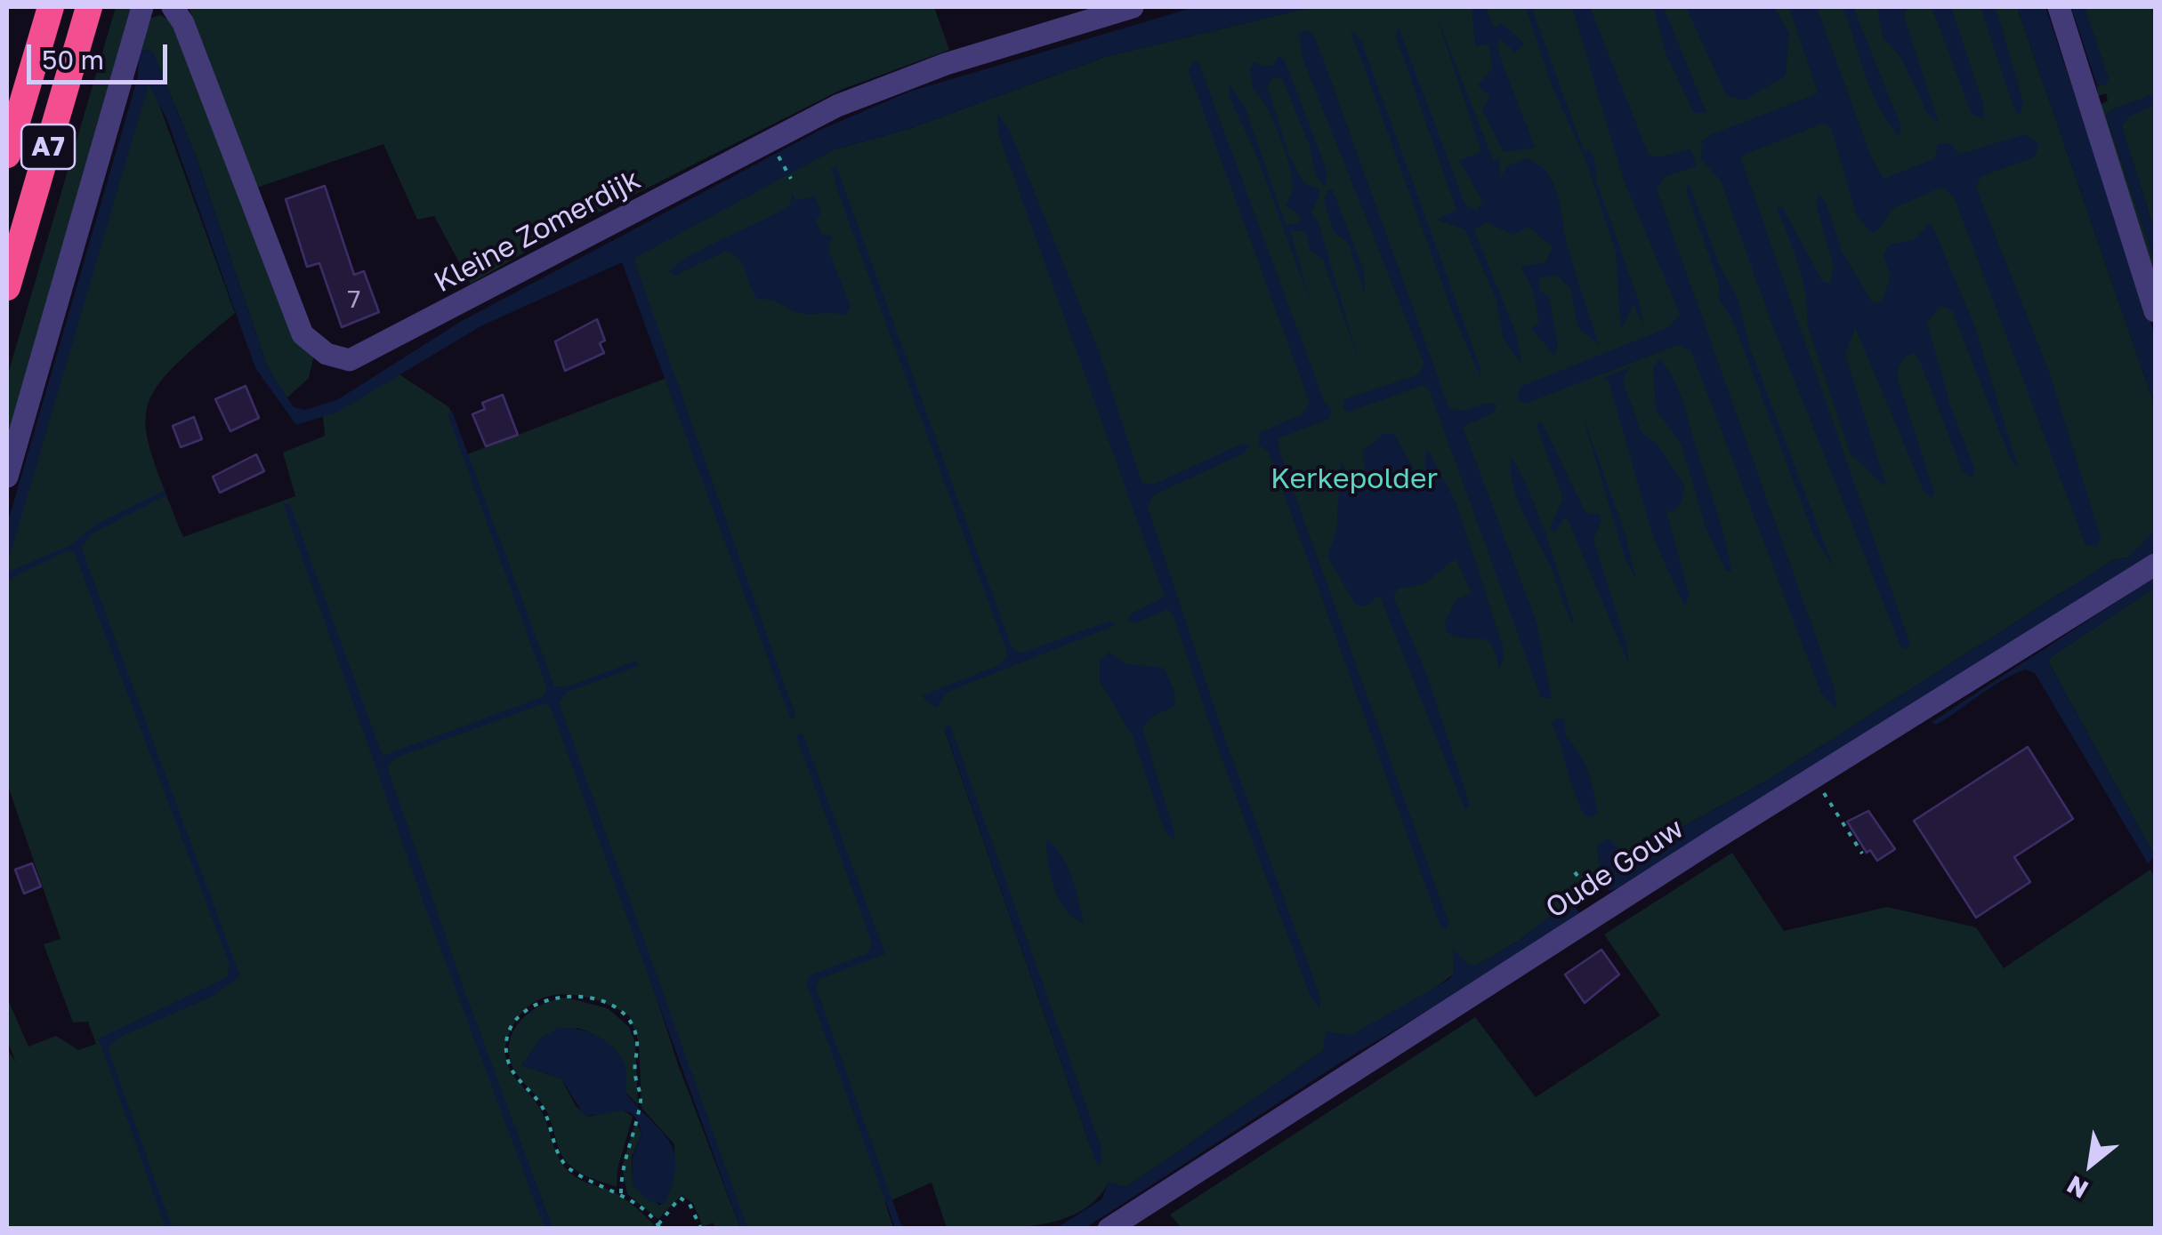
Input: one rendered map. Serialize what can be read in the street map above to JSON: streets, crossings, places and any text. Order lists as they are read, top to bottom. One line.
{"streets":{"highway":["A7"],"street":["Kleine Zomerdijk","Oude Gouw"]},"parks":["Kerkepolder"],"house_numbers":["7"],"scale_bar":"50 m","north":"bottom left"}
